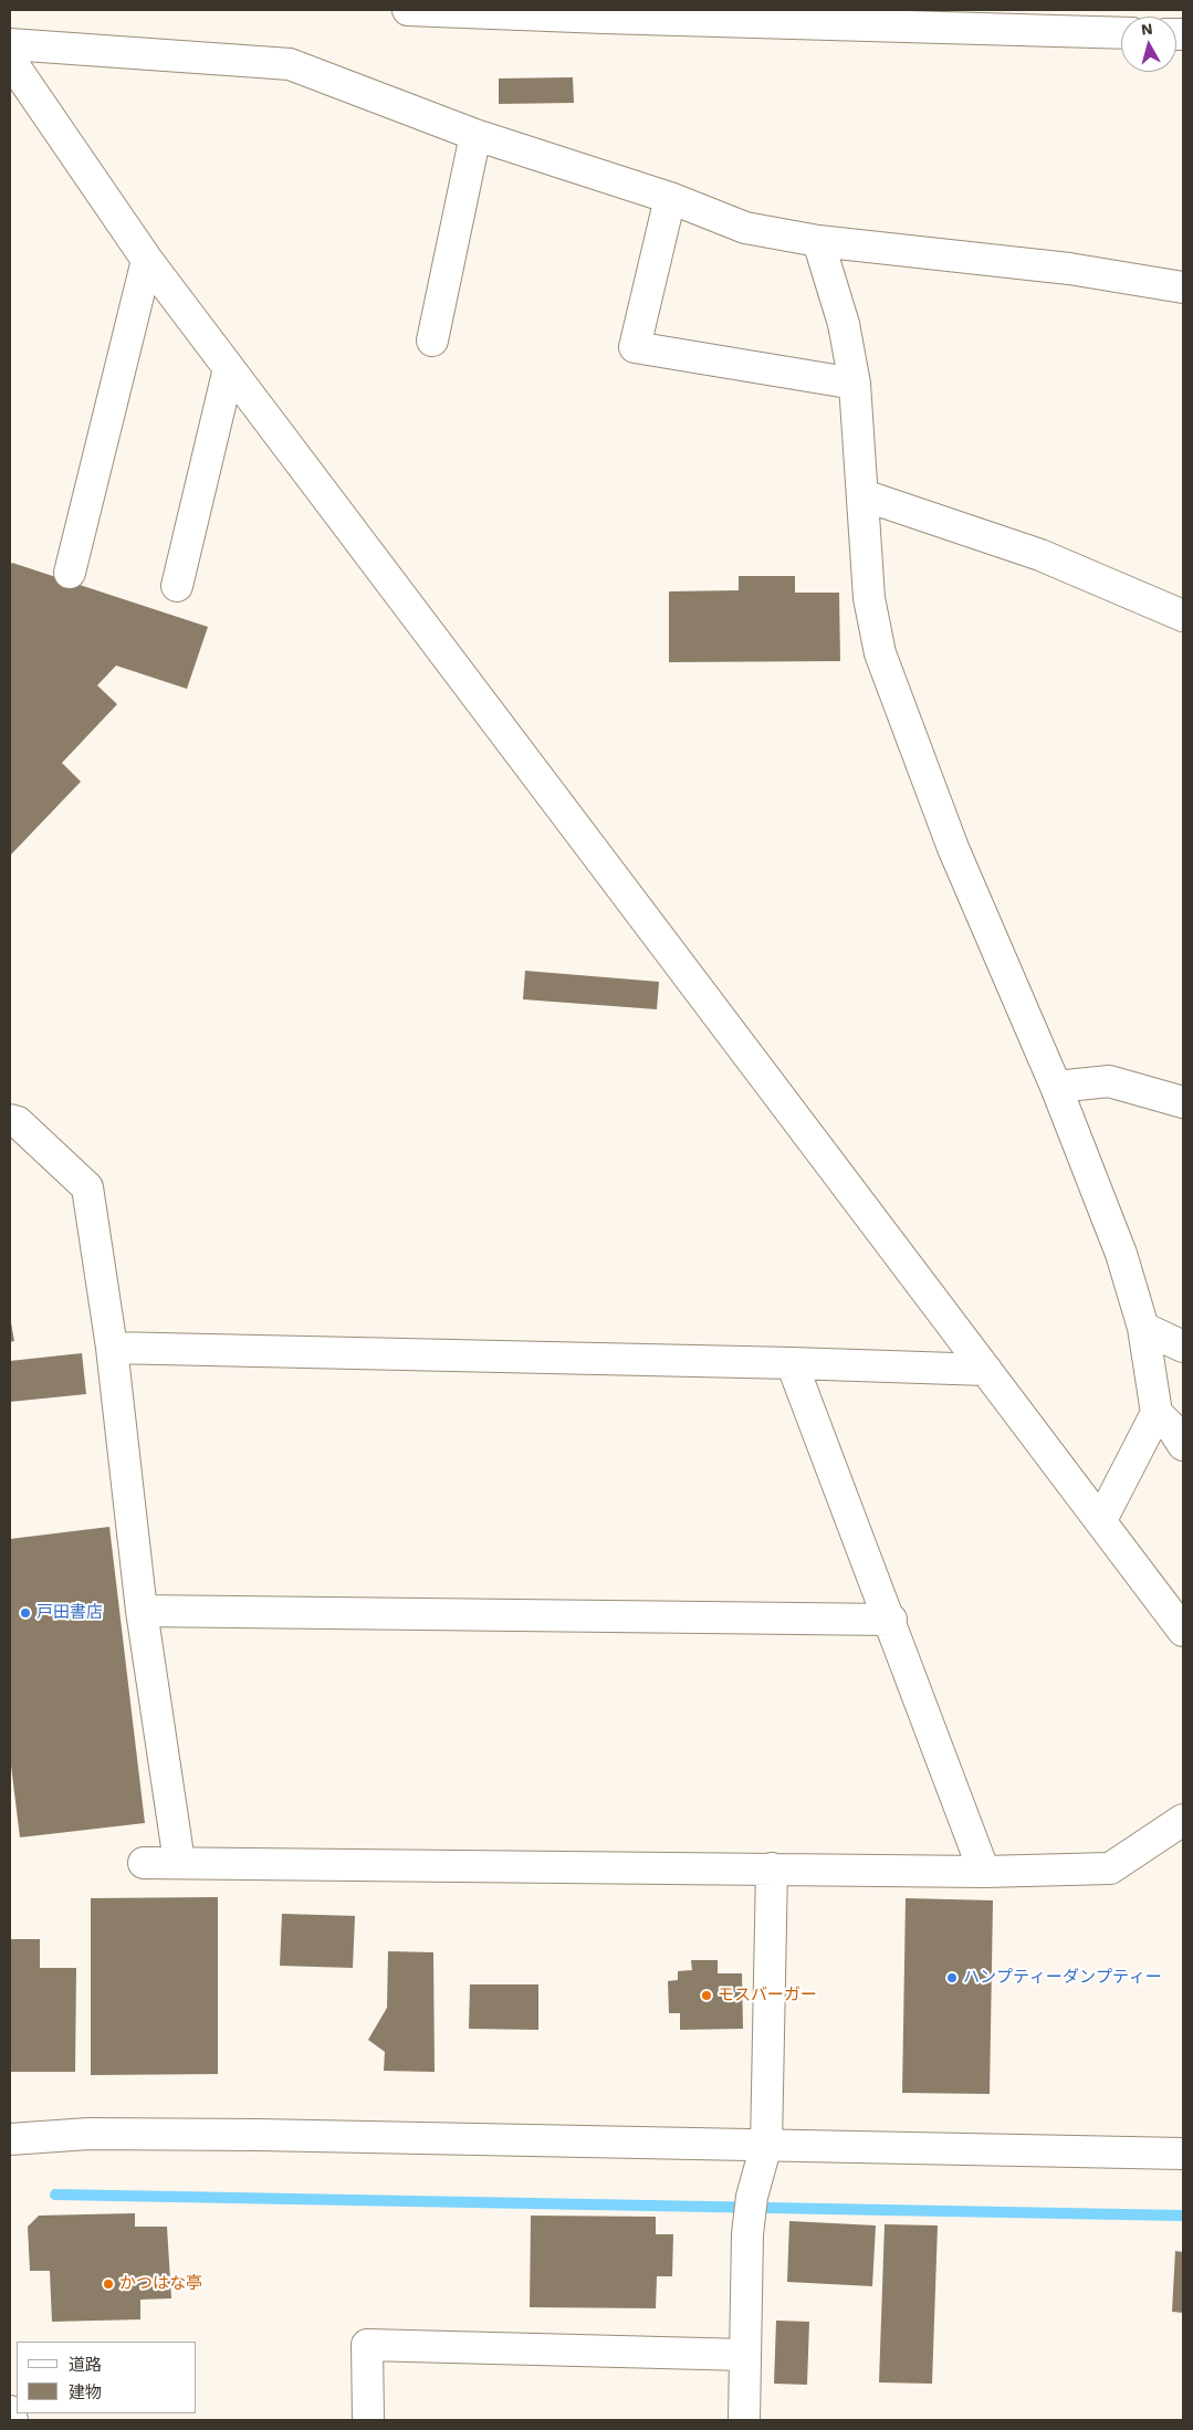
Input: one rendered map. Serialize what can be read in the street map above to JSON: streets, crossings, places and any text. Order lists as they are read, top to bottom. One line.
{"places":["戸田書店","ハンプティーダンプティー","モスバーガー","かつはな亭"],"legend":["道路","建物"],"north":"top"}
